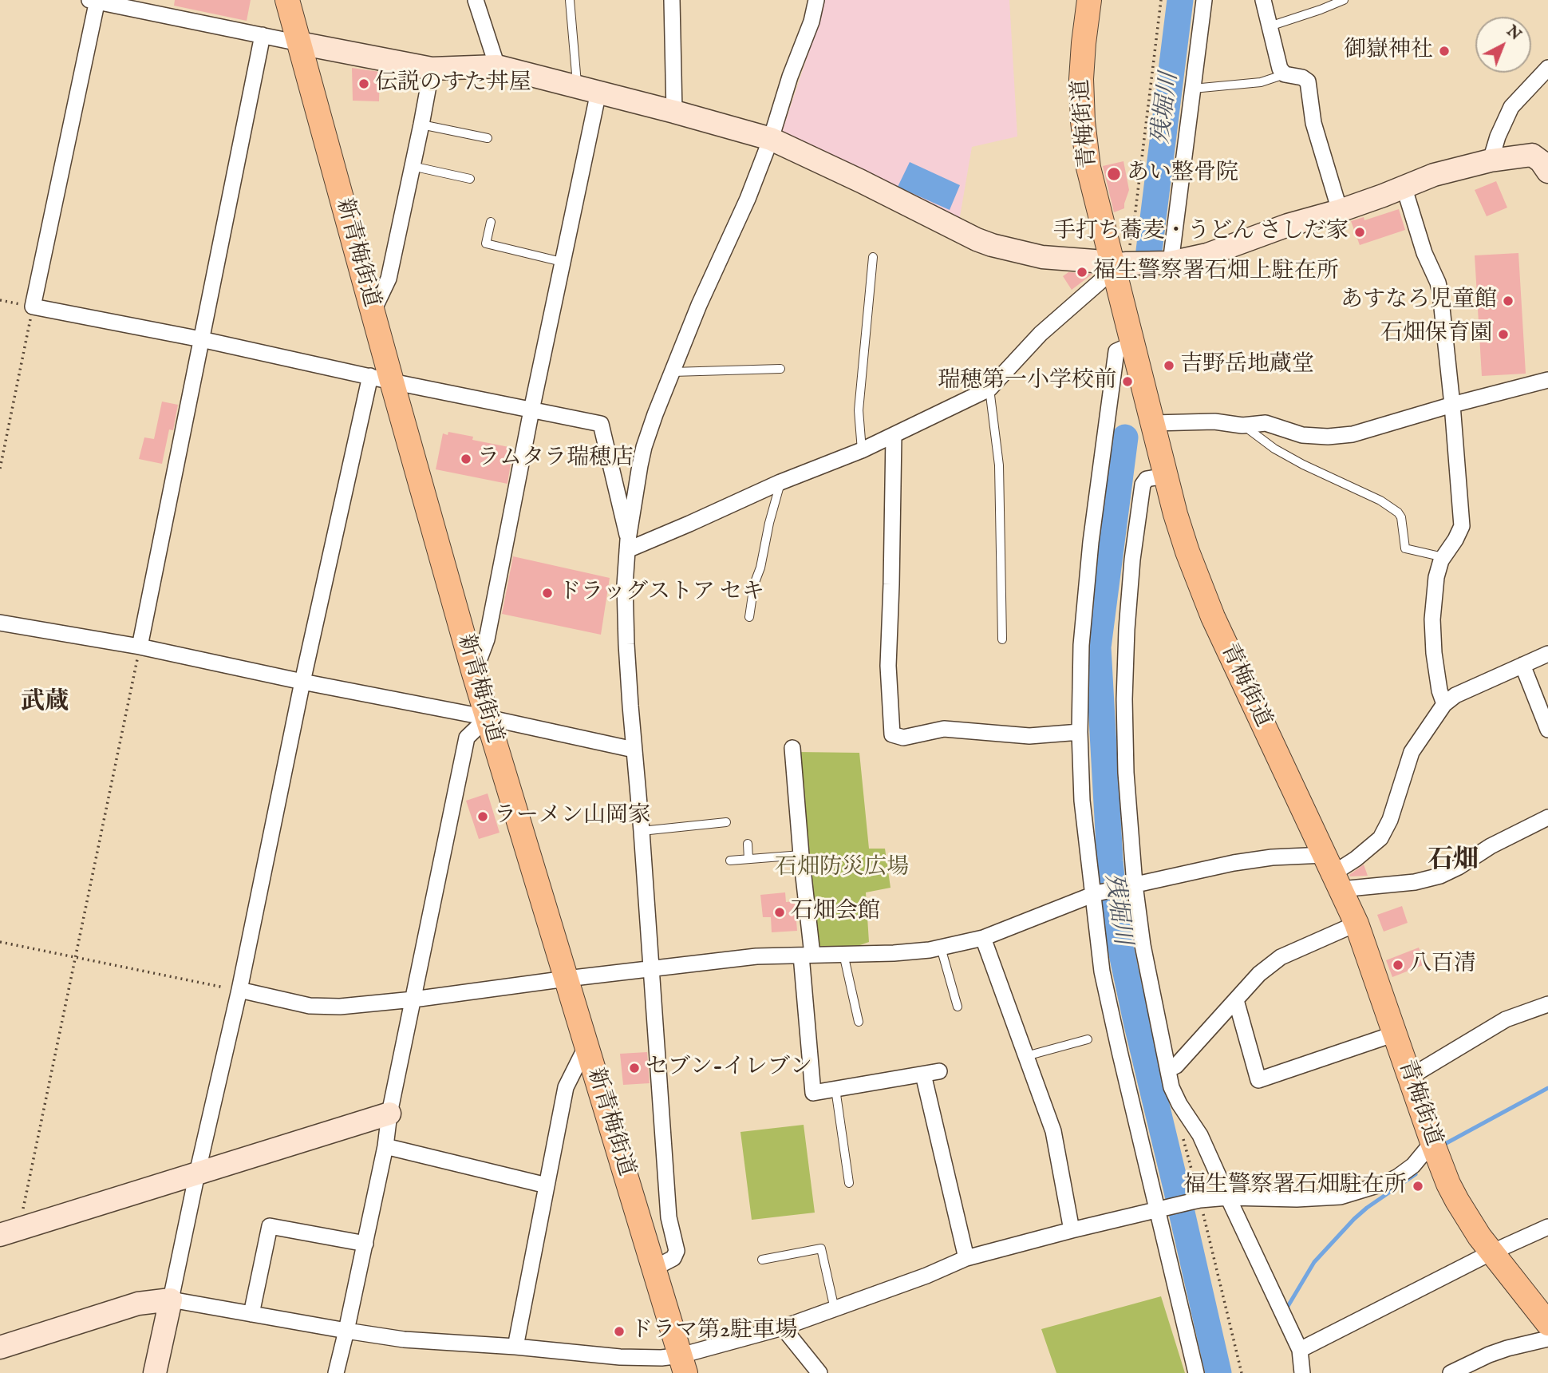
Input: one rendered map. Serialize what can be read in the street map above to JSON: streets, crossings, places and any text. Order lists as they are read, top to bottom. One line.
{"streets":{"main road":["青梅街道","新青梅街道"]},"districts":["武蔵","石畑"],"water":["残堀川"],"parks":["石畑防災広場"],"places":["御嶽神社","伝説のすた丼屋","あい整骨院","手打ち蕎麦・うどん さしだ家","福生警察署石畑上駐在所","あすなろ児童館","石畑保育園","吉野岳地蔵堂","瑞穂第一小学校前","ラムタラ瑞穂店","ドラッグストア セキ","ラーメン山岡家","石畑会館","八百清","セブン-イレブン","福生警察署石畑駐在所","ドラマ第2駐車場"],"north":"top right"}
